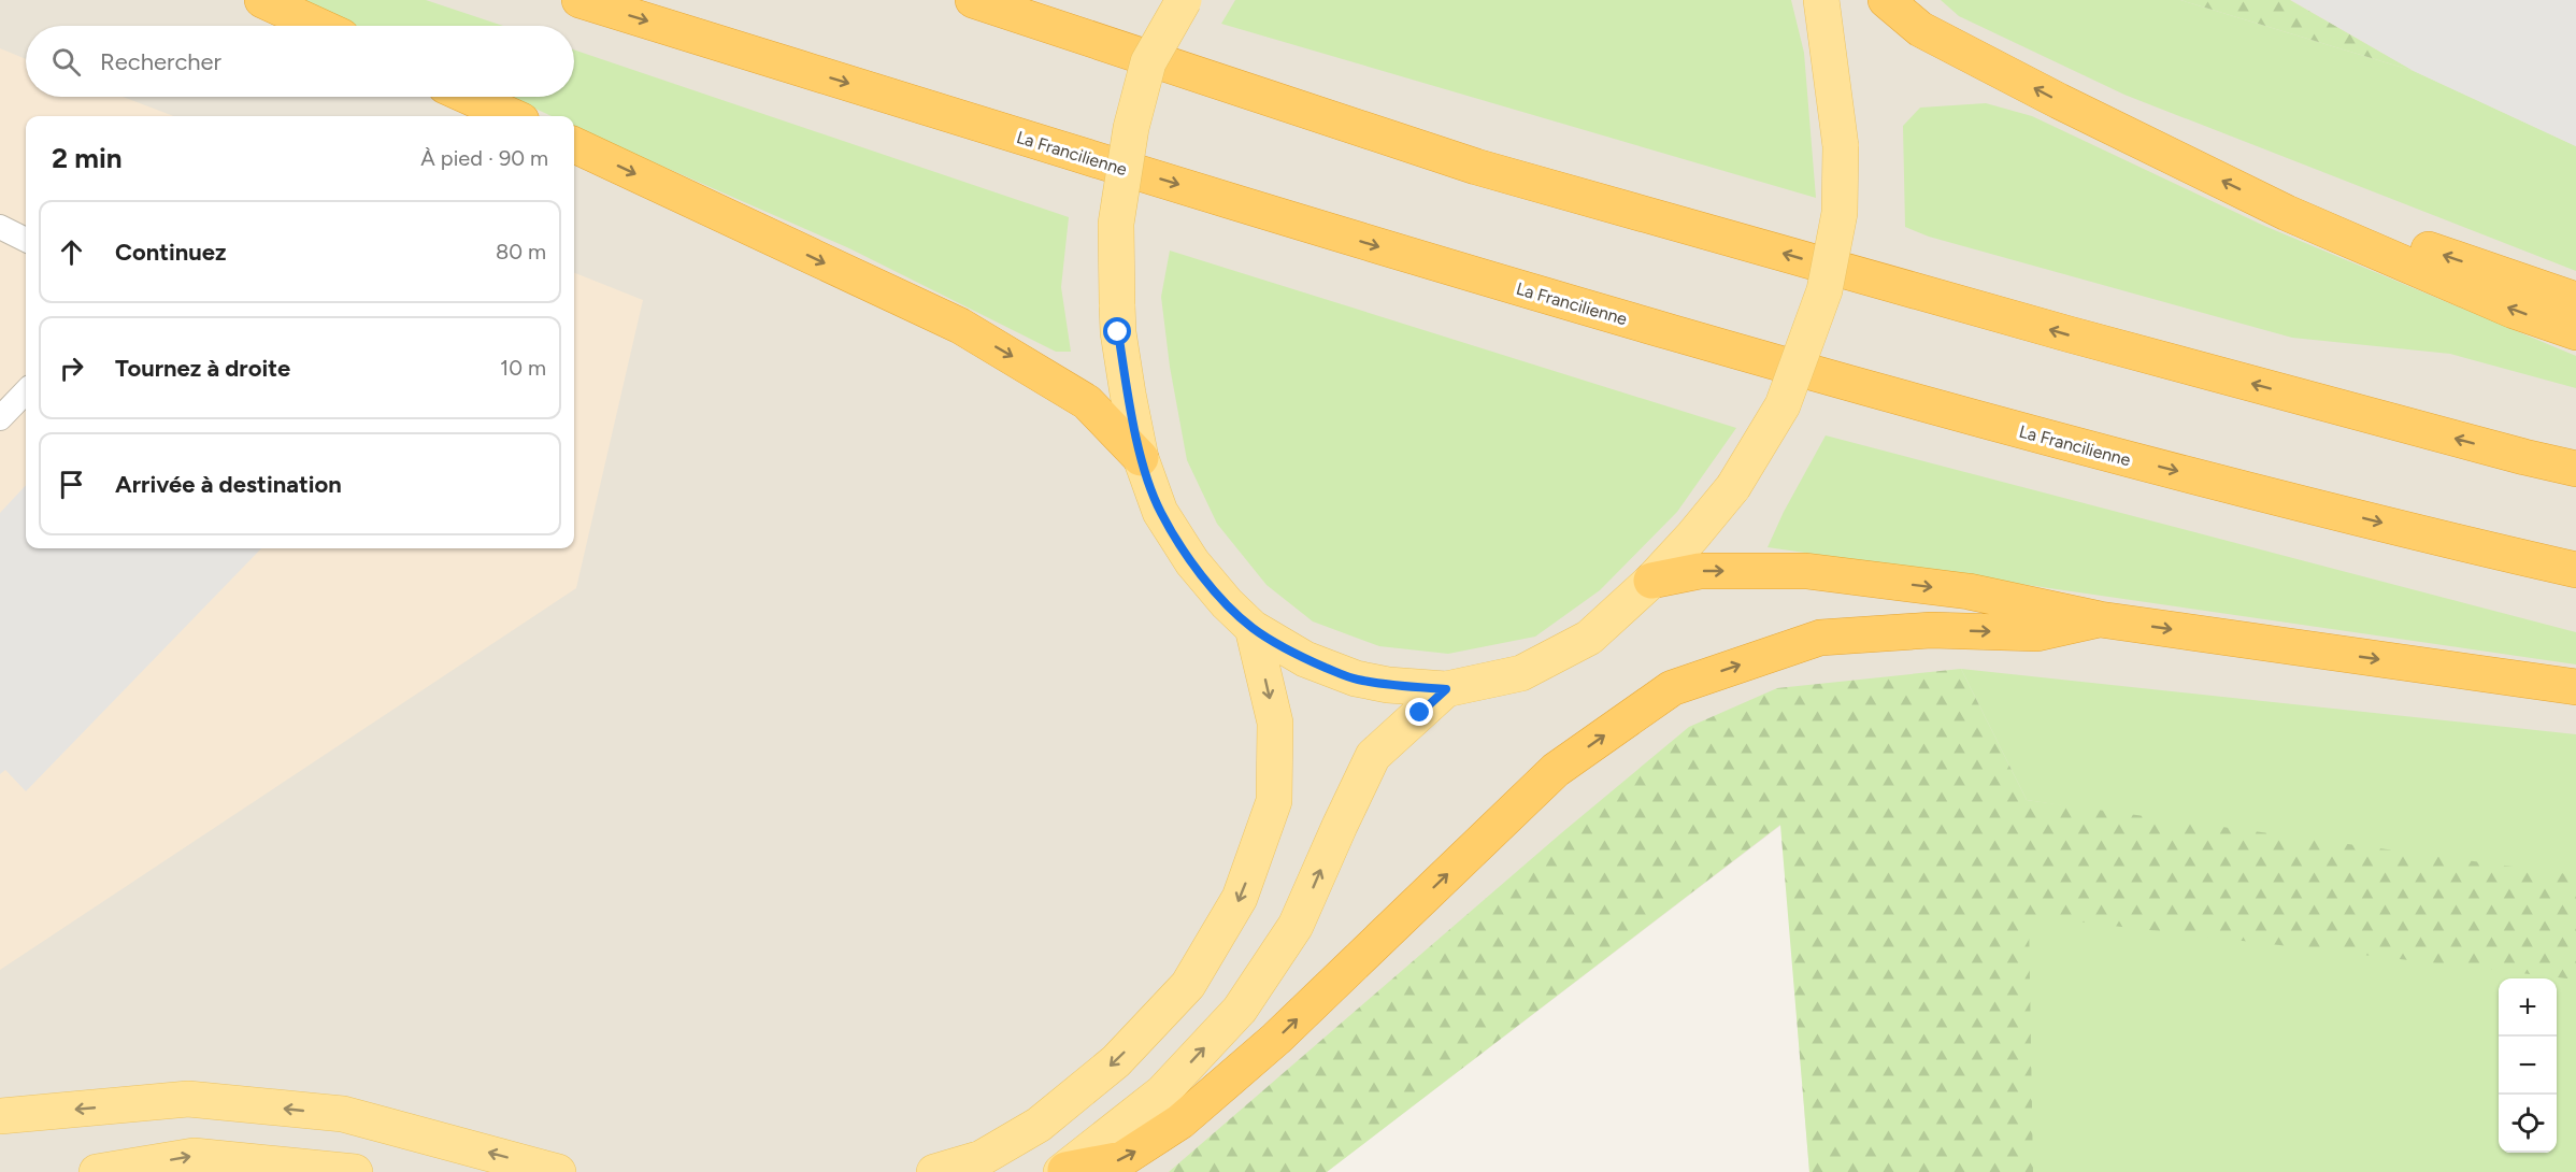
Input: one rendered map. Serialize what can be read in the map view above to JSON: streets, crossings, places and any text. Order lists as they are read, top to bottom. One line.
{"streets":{"highway":["La Francilienne"]},"page":{"search":"Rechercher","heading":["2 min","À pied · 90 m"],"list":[["Continuez","80 m"],["Tournez à droite","10 m"],"Arrivée à destination"],"map_buttons":["+","−"]}}
